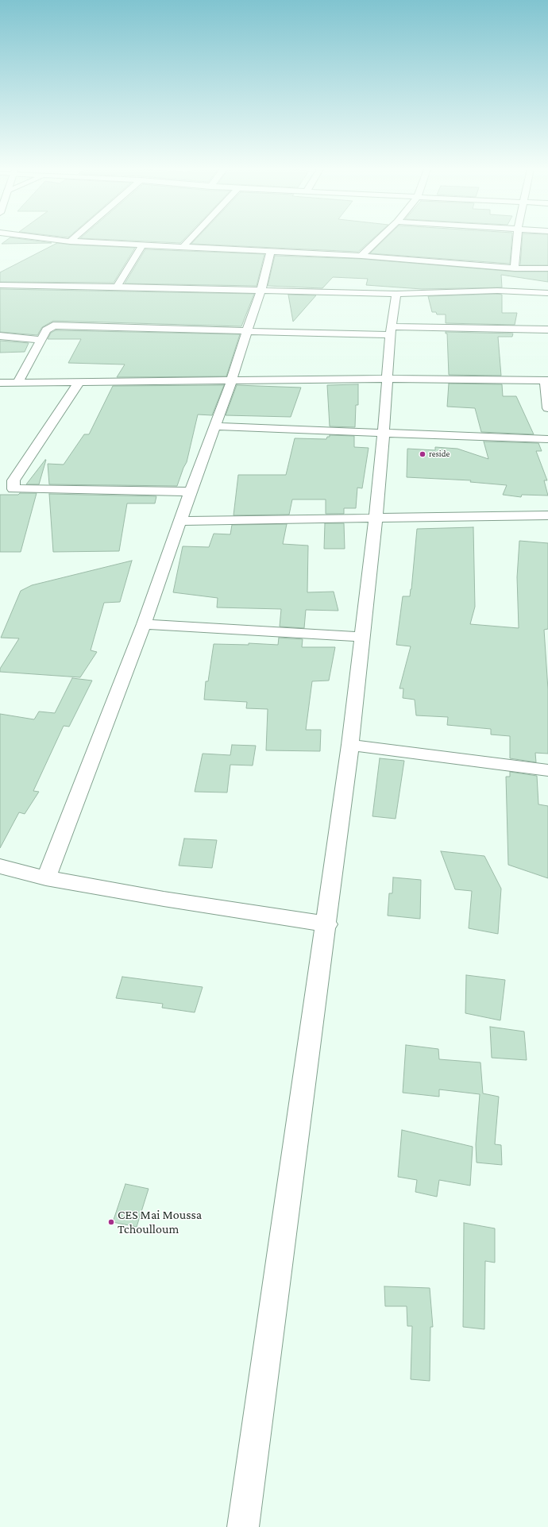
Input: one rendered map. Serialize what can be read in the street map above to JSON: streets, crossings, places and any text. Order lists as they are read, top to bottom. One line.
{"places":["reside","CES Mai Moussa Tchoulloum"]}
